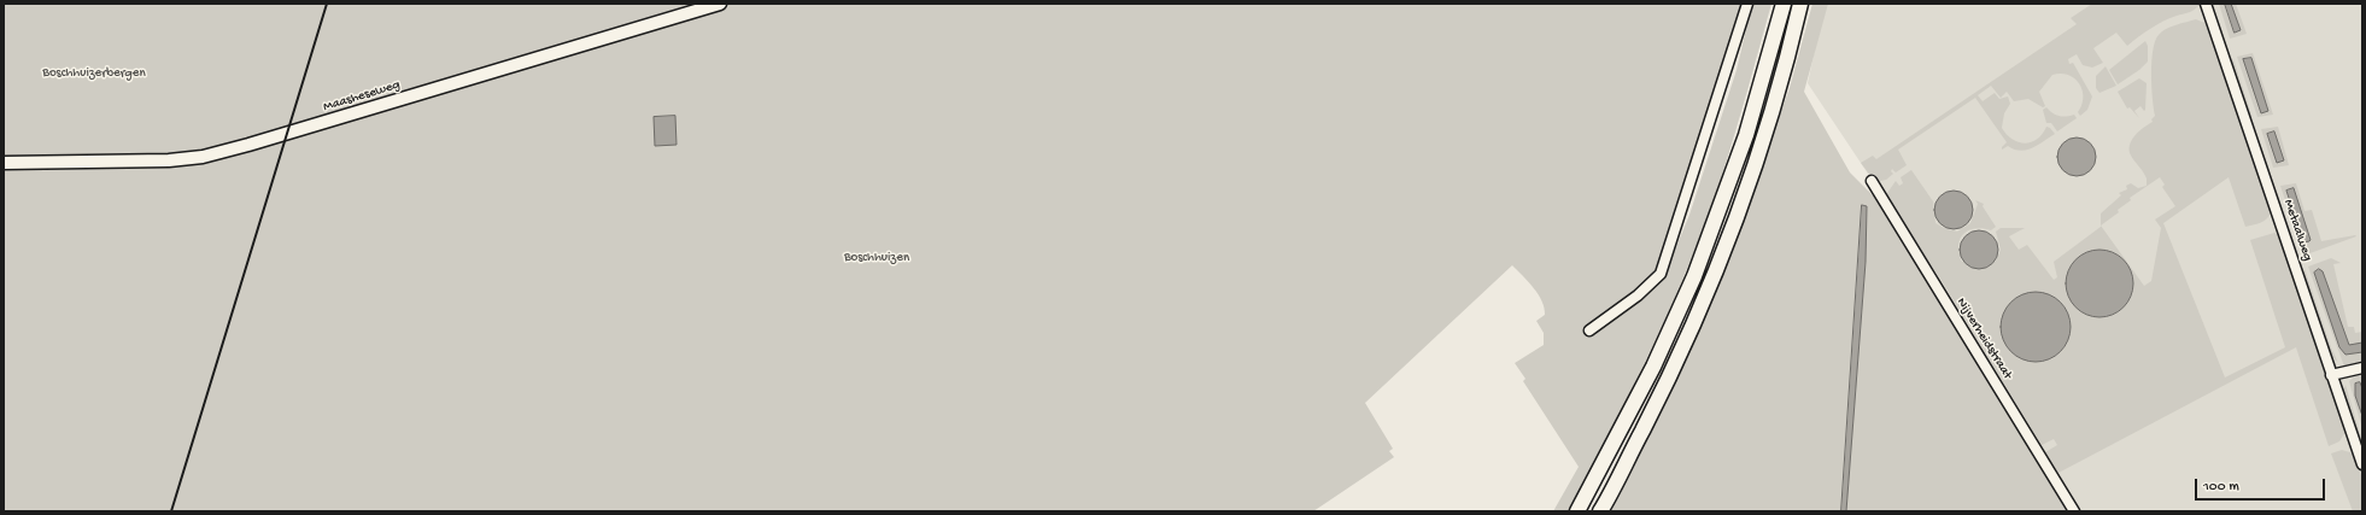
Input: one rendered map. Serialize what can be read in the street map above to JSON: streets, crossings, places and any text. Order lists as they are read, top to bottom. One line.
{"streets":{"main road":["Maasheseweg"],"street":["Metaalweg","Nijverheidstraat"]},"parks":["Boschhuizerbergen","Boschhuizen"],"scale_bar":"100 m"}
